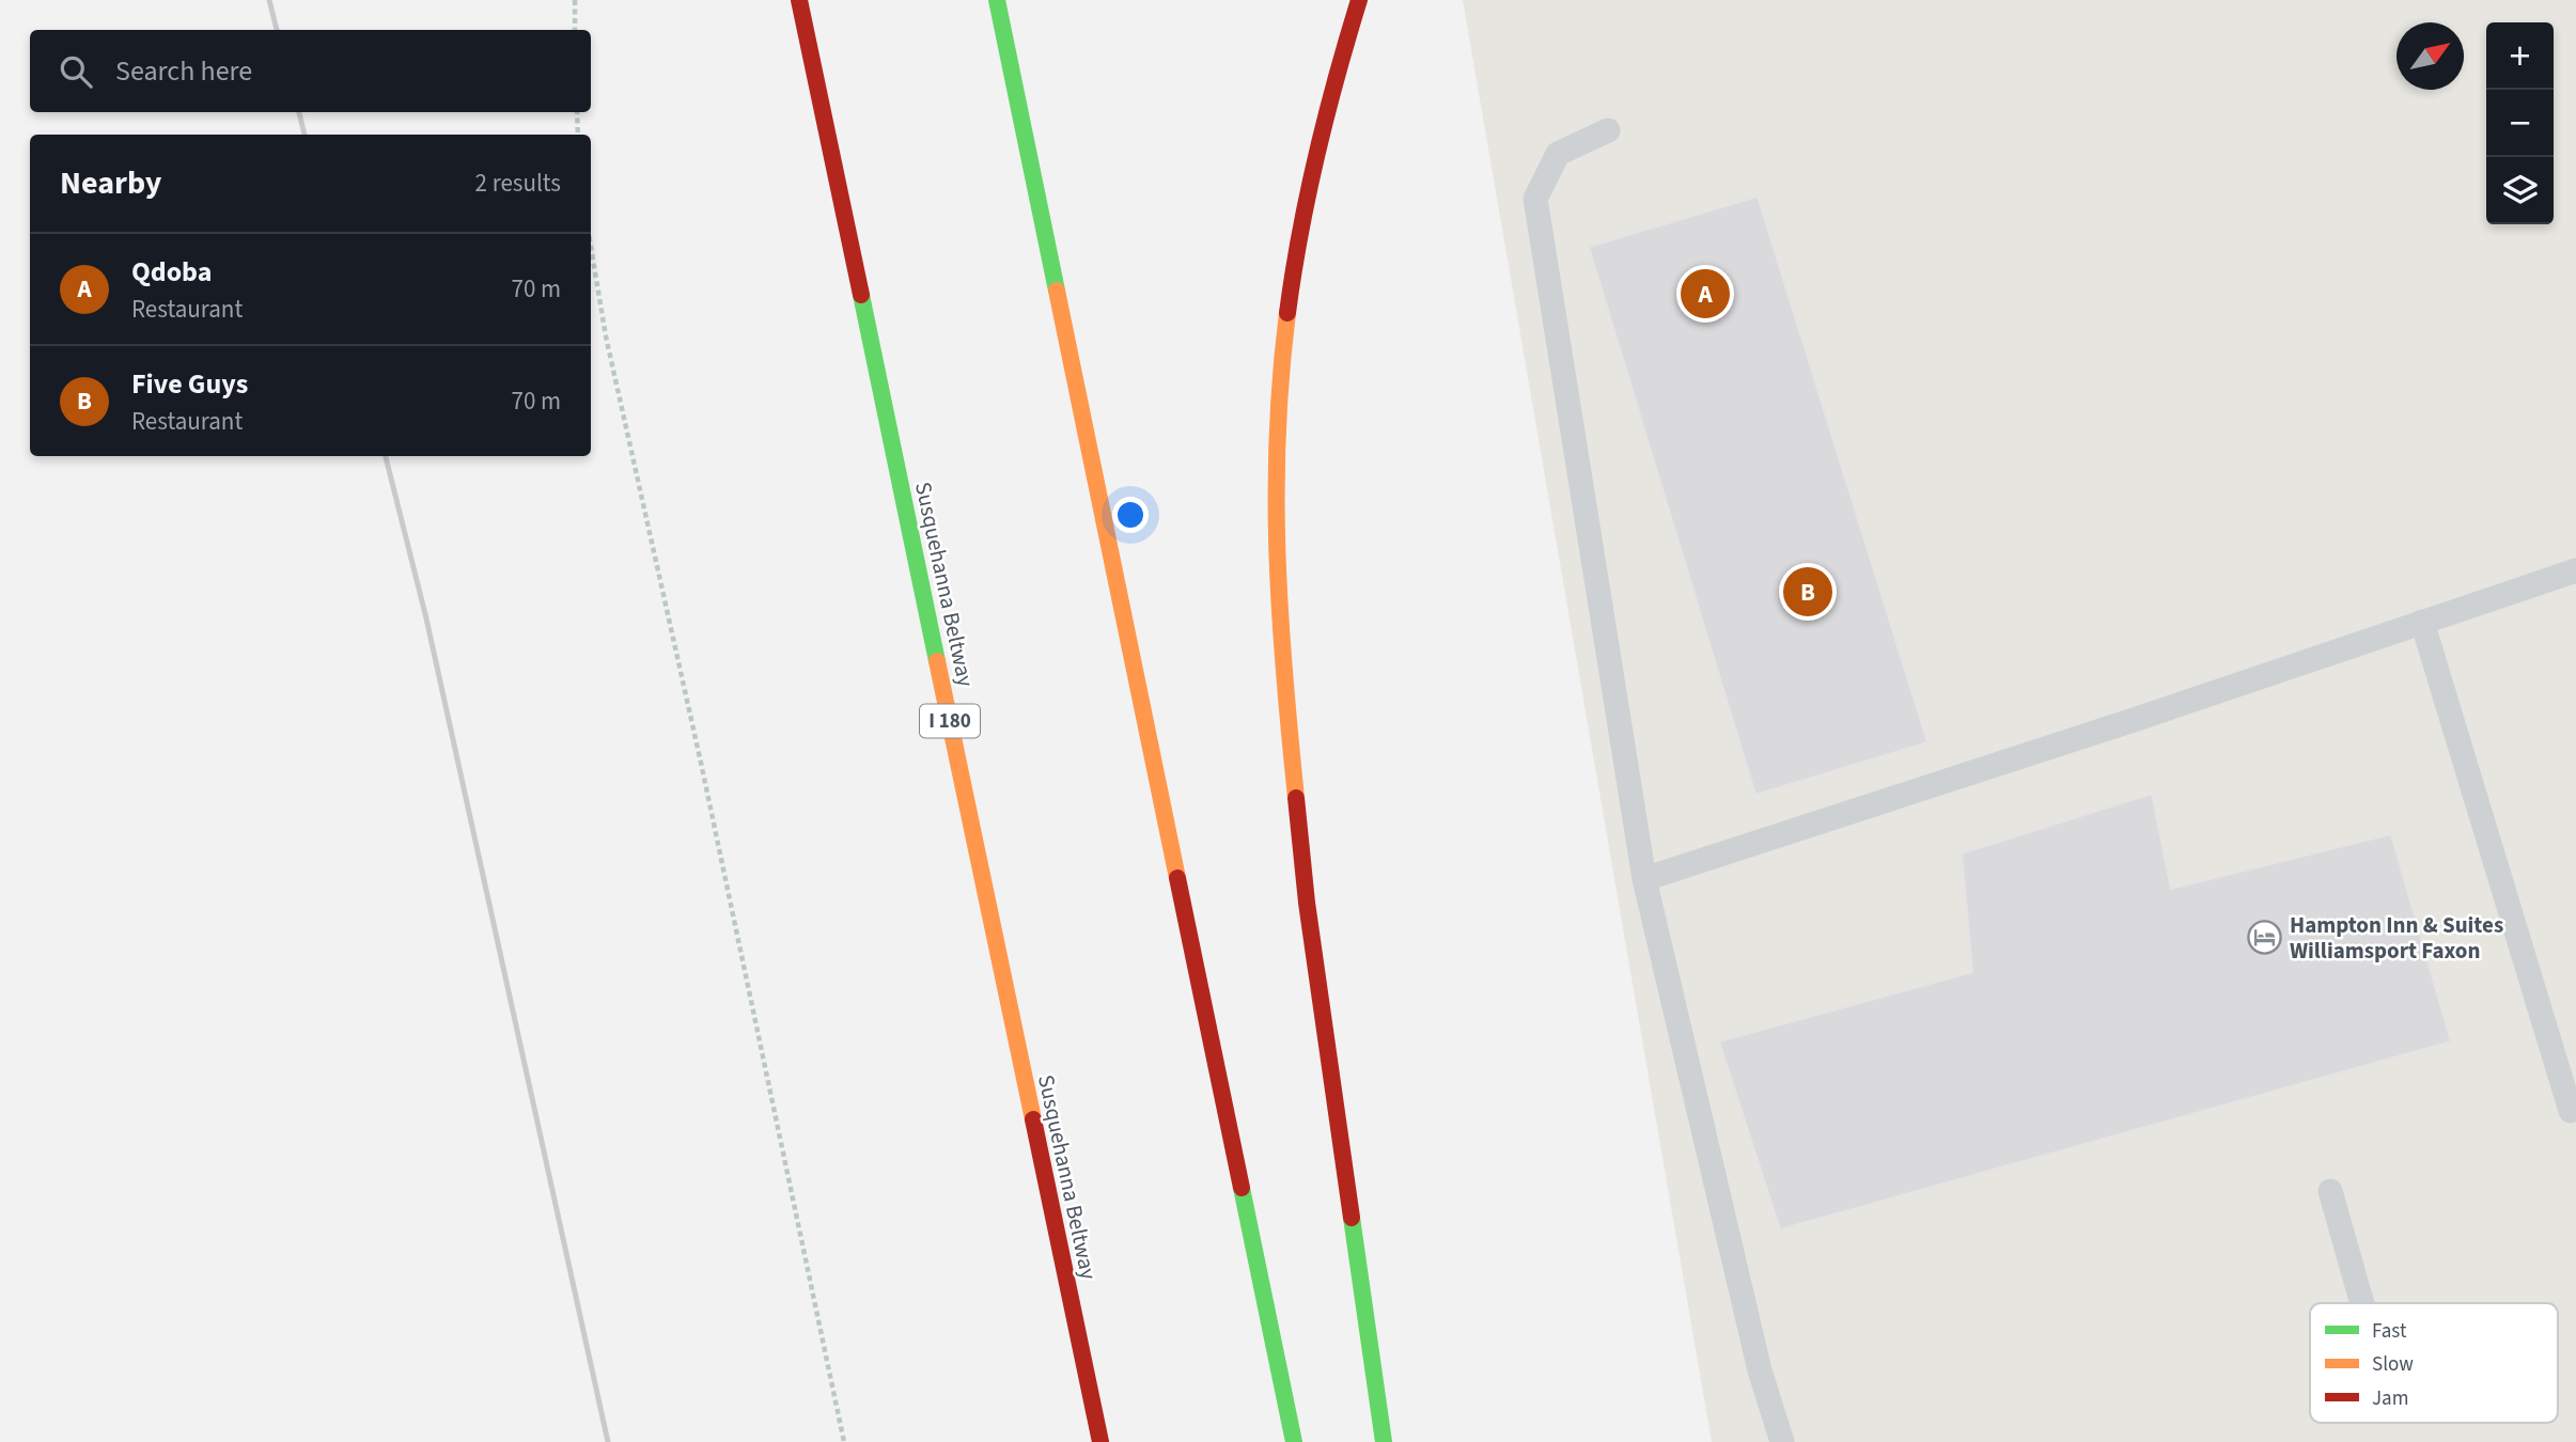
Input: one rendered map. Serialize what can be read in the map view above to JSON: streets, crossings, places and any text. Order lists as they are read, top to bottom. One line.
{"streets":{"highway":["Susquehanna Beltway","I 180"]},"places":{"hotel":["Hampton Inn & Suites Williamsport Faxon"]},"legend":["Fast","Slow","Jam"],"north":"top right","page":{"map_buttons":["+","−"],"search":"Search here","heading":["Nearby","2 results"],"list":[{"mark":"A","name":"Qdoba","note":"Restaurant","value":"70 m"},{"mark":"B","name":"Five Guys","note":"Restaurant","value":"70 m"}],"pins":["A","B"]}}
